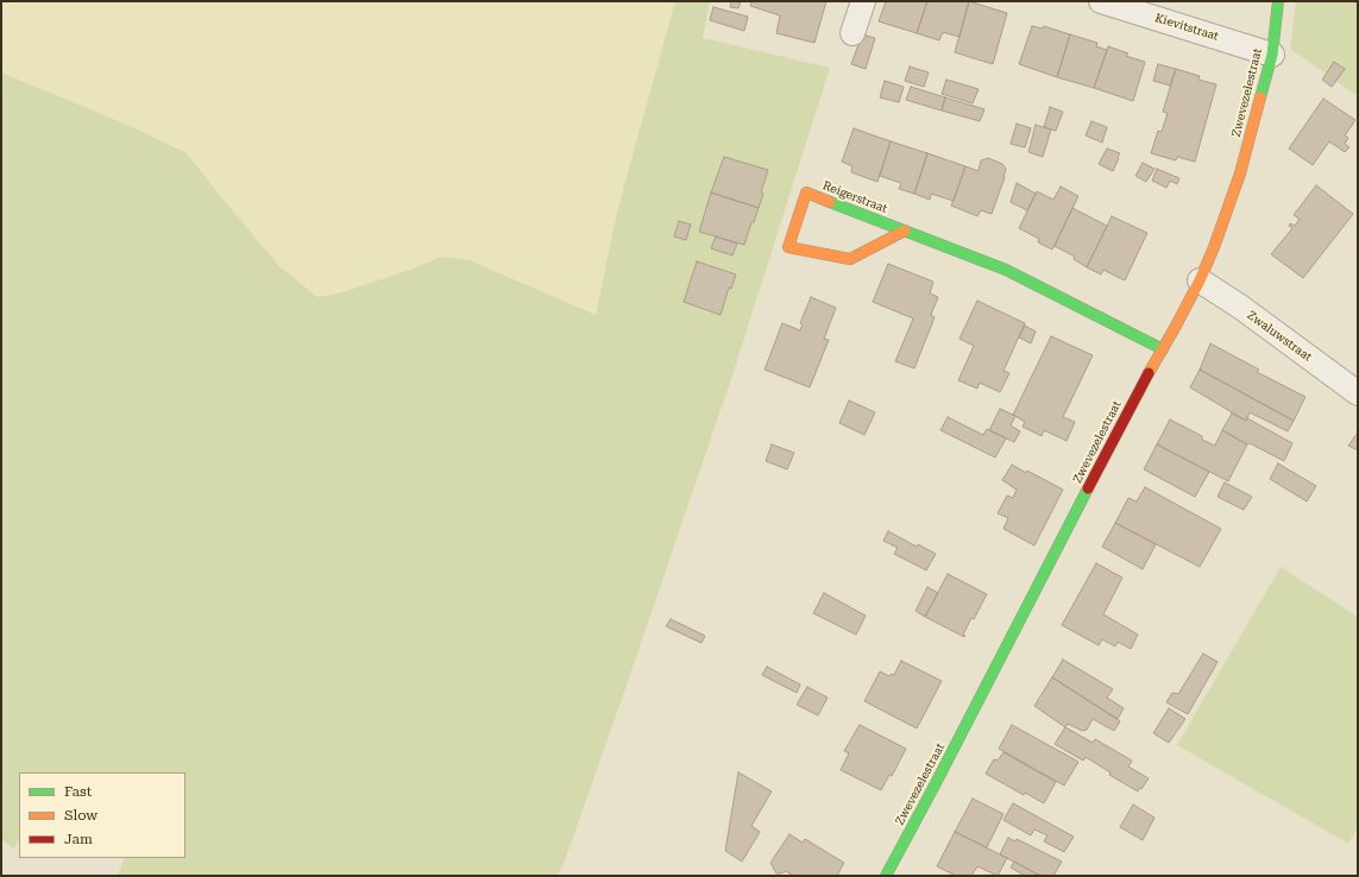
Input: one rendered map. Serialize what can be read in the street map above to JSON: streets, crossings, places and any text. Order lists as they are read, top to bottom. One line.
{"streets":{"street":["Kievitstraat","Zwevezelestraat","Reigerstraat","Zwaluwstraat"]},"crossings":[["Kievitstraat","Zwevezelestraat"],["Zwevezelestraat","Reigerstraat"],["Zwevezelestraat","Zwaluwstraat"]],"legend":["Fast","Slow","Jam"]}
